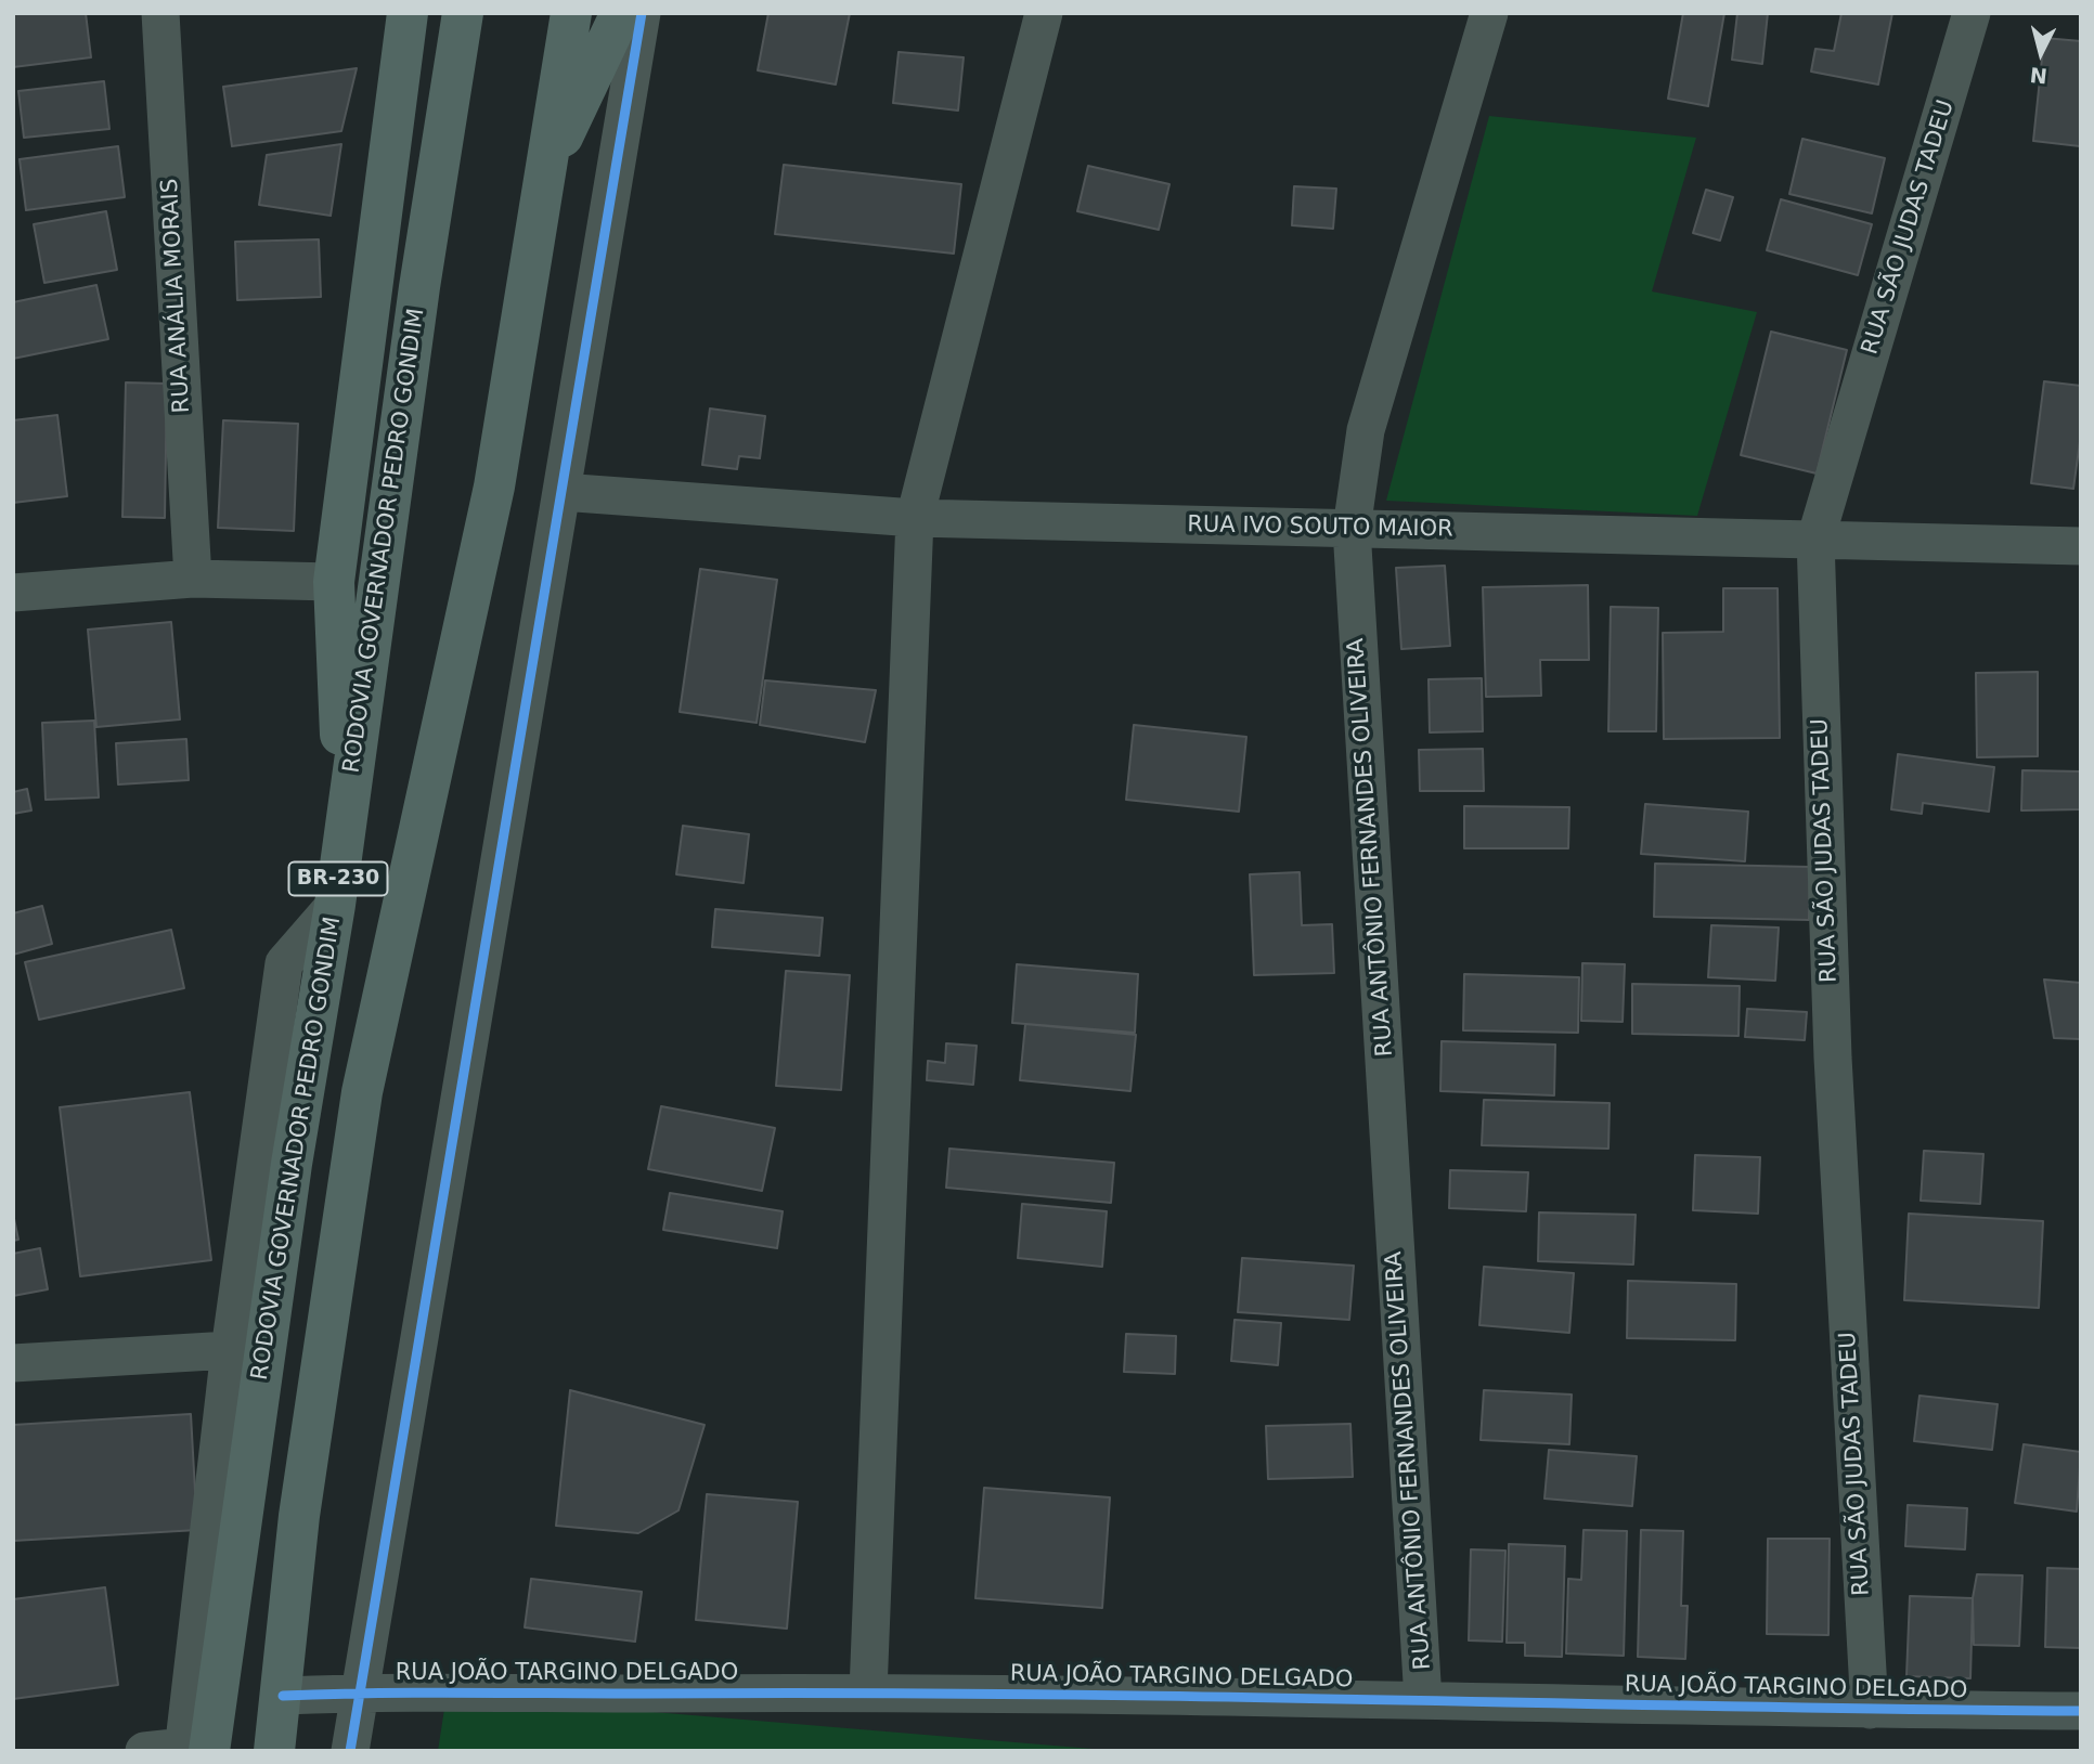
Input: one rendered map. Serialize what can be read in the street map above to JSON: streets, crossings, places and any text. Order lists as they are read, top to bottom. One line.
{"streets":{"highway":["RODOVIA GOVERNADOR PEDRO GONDIM","BR-230"],"street":["RUA SÃO JUDAS TADEU","RUA ANÁLIA MORAIS","RUA IVO SOUTO MAIOR","RUA ANTÔNIO FERNANDES OLIVEIRA","RUA JOÃO TARGINO DELGADO"]},"crossings":[["RUA SÃO JUDAS TADEU","RUA IVO SOUTO MAIOR"],["RUA SÃO JUDAS TADEU","RUA JOÃO TARGINO DELGADO"],["RUA IVO SOUTO MAIOR","RUA ANTÔNIO FERNANDES OLIVEIRA"],["RUA ANTÔNIO FERNANDES OLIVEIRA","RUA JOÃO TARGINO DELGADO"],["BR-230","RUA JOÃO TARGINO DELGADO"]],"north":"bottom"}
